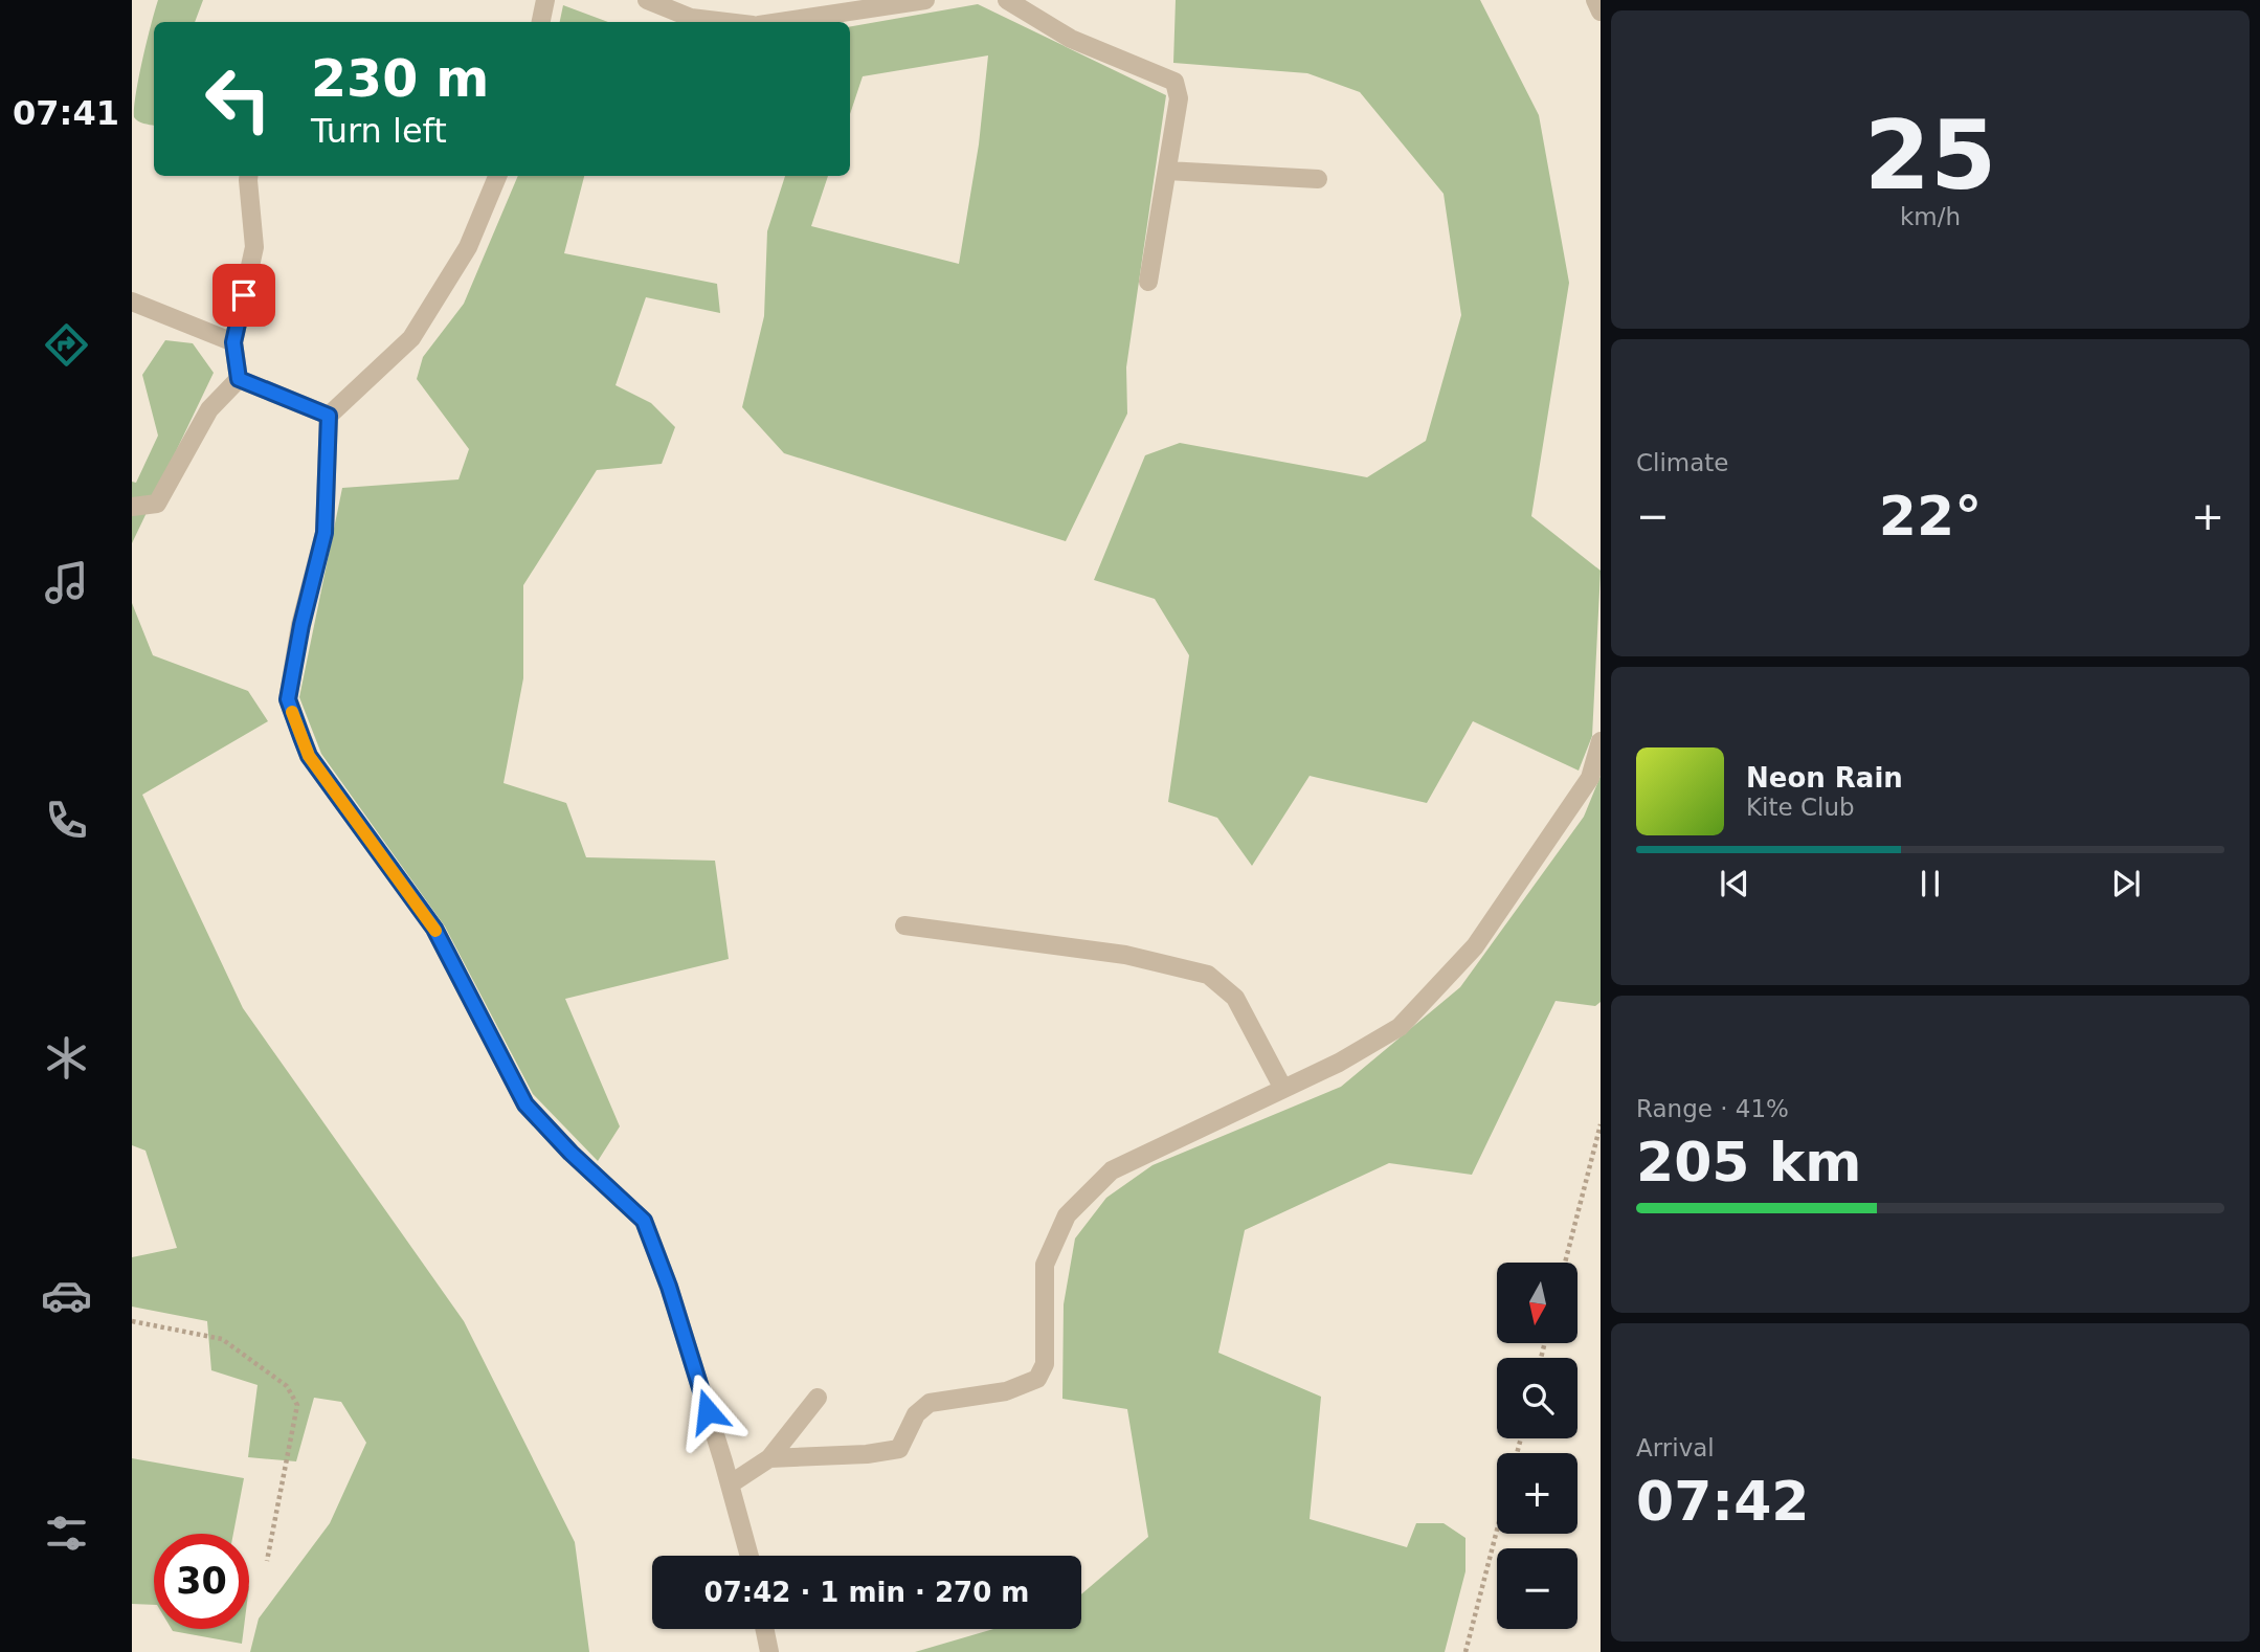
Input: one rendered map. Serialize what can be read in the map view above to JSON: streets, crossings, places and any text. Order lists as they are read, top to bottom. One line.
{"north":"bottom","page":{"tabs":"07:41","tile":[["25","km/h"],"Climate",["Range · 41%","205 km"],["Arrival","07:42"]],"turn":["230 m","Turn left"],"heat":["−","22°","+"],"song":["Neon Rain","Kite Club"],"map_buttons":["+","−"],"limit":"30","trip":"07:42 · 1 min · 270 m"}}
